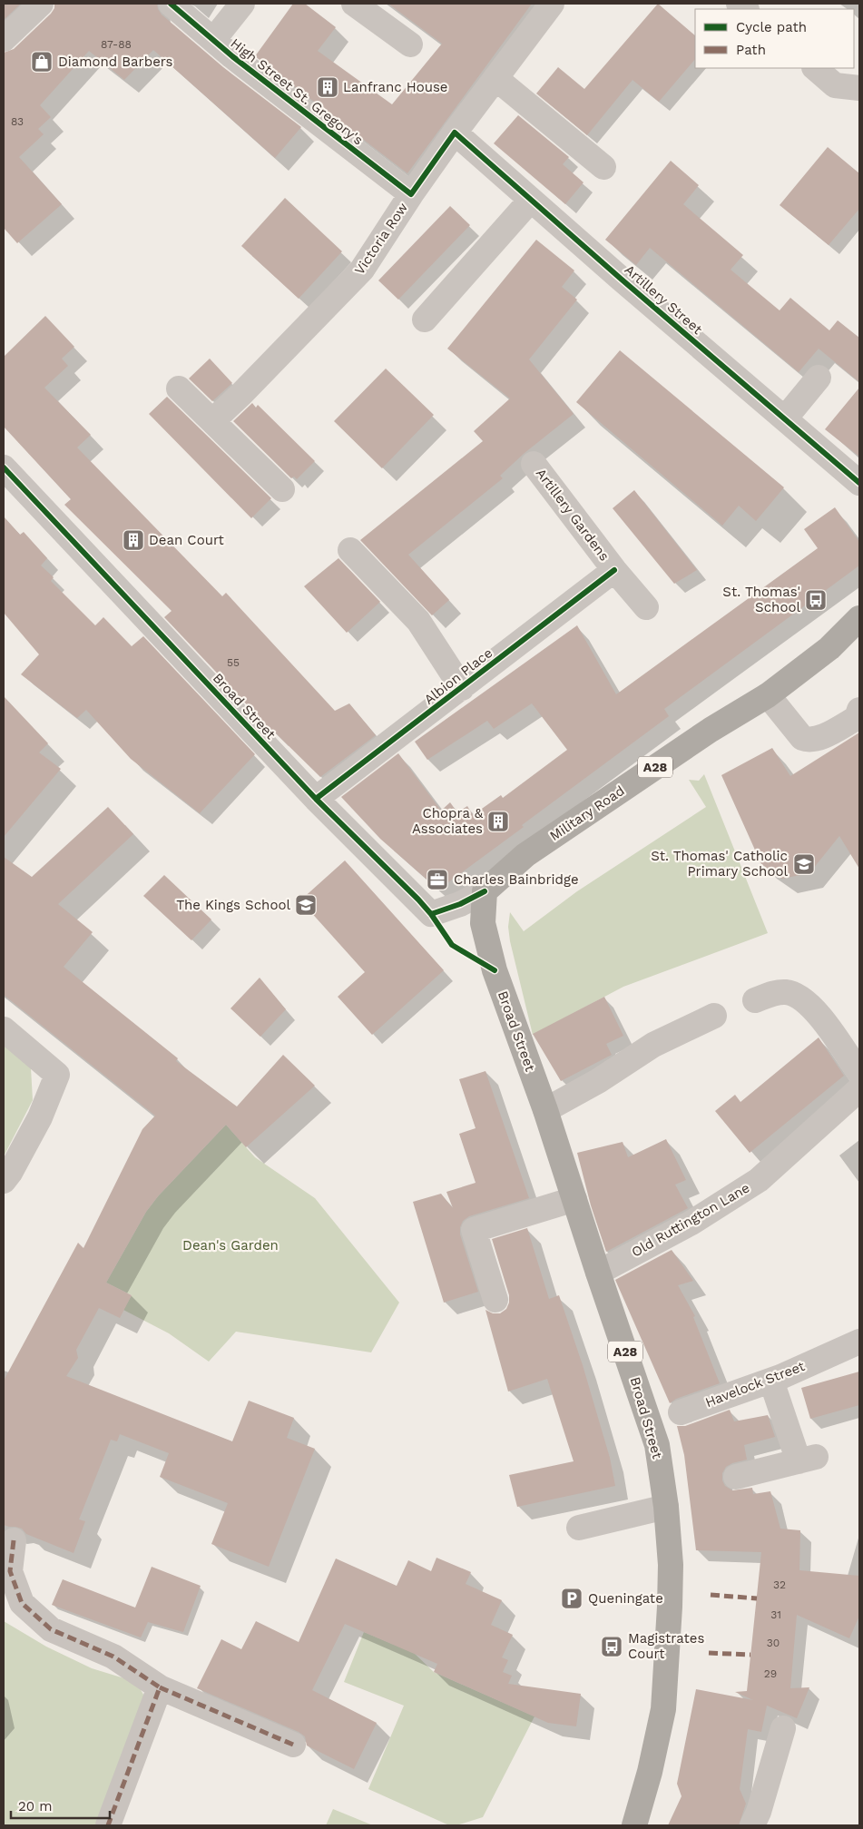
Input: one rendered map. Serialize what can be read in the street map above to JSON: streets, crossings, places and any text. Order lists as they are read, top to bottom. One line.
{"streets":{"highway":["Broad Street","A28","Military Road"],"street":["High Street St. Gregory's","Victoria Row","Artillery Street","Artillery Gardens","Albion Place","Old Ruttington Lane","Havelock Street"]},"crossings":[["High Street St. Gregory's","Victoria Row"],["Victoria Row","Artillery Street"],["Artillery Gardens","Albion Place"],["Albion Place","Broad Street"],["Broad Street","Military Road"],["Broad Street","Old Ruttington Lane"]],"parks":["Dean's Garden"],"places":{"shop":["Diamond Barbers"],"building":["Lanfranc House","Dean Court","Chopra & Associates"],"bus stop":["St. Thomas' School","Magistrates Court"],"school or university":["St. Thomas' Catholic Primary School","The Kings School"],"office":["Charles Bainbridge"],"parking":["Queningate"]},"house_numbers":["87-88","83","55","32","31","30","29"],"legend":["Cycle path","Path"],"scale_bar":"20 m"}
